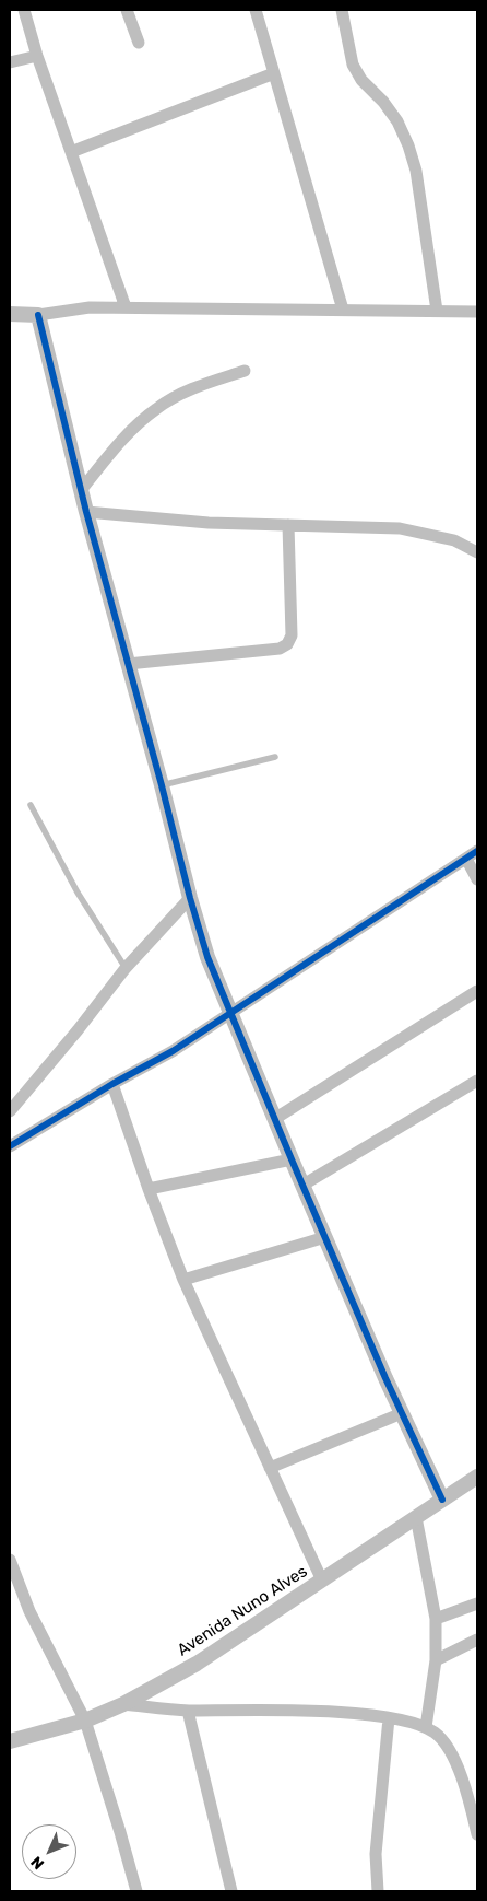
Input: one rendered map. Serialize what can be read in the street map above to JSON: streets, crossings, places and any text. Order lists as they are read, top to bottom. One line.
{"streets":{"street":["Avenida Nuno Alves"]},"north":"bottom left"}
